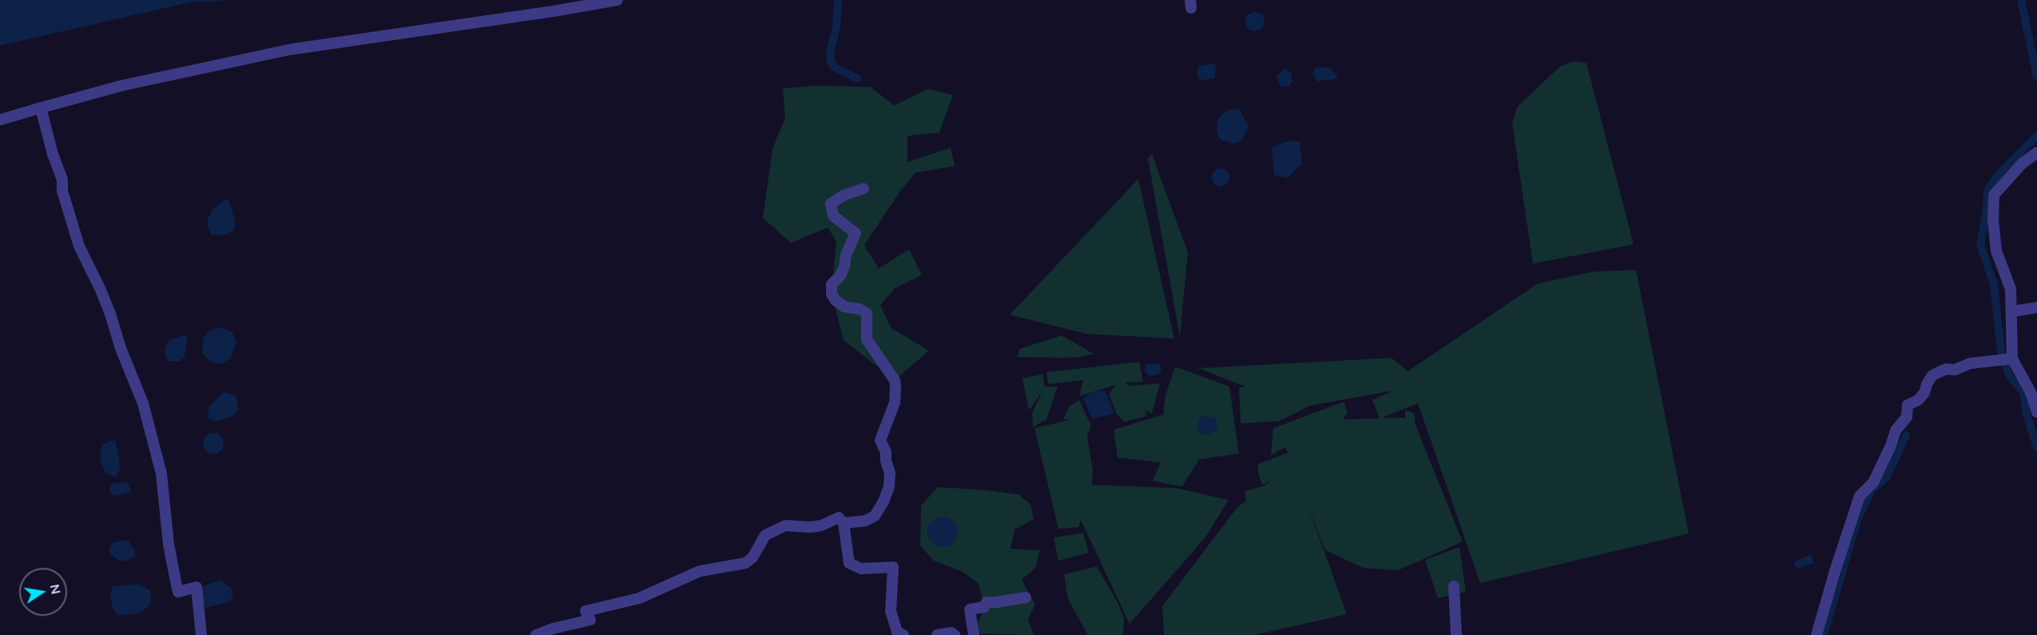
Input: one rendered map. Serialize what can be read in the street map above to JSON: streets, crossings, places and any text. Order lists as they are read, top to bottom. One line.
{"north":"right"}
